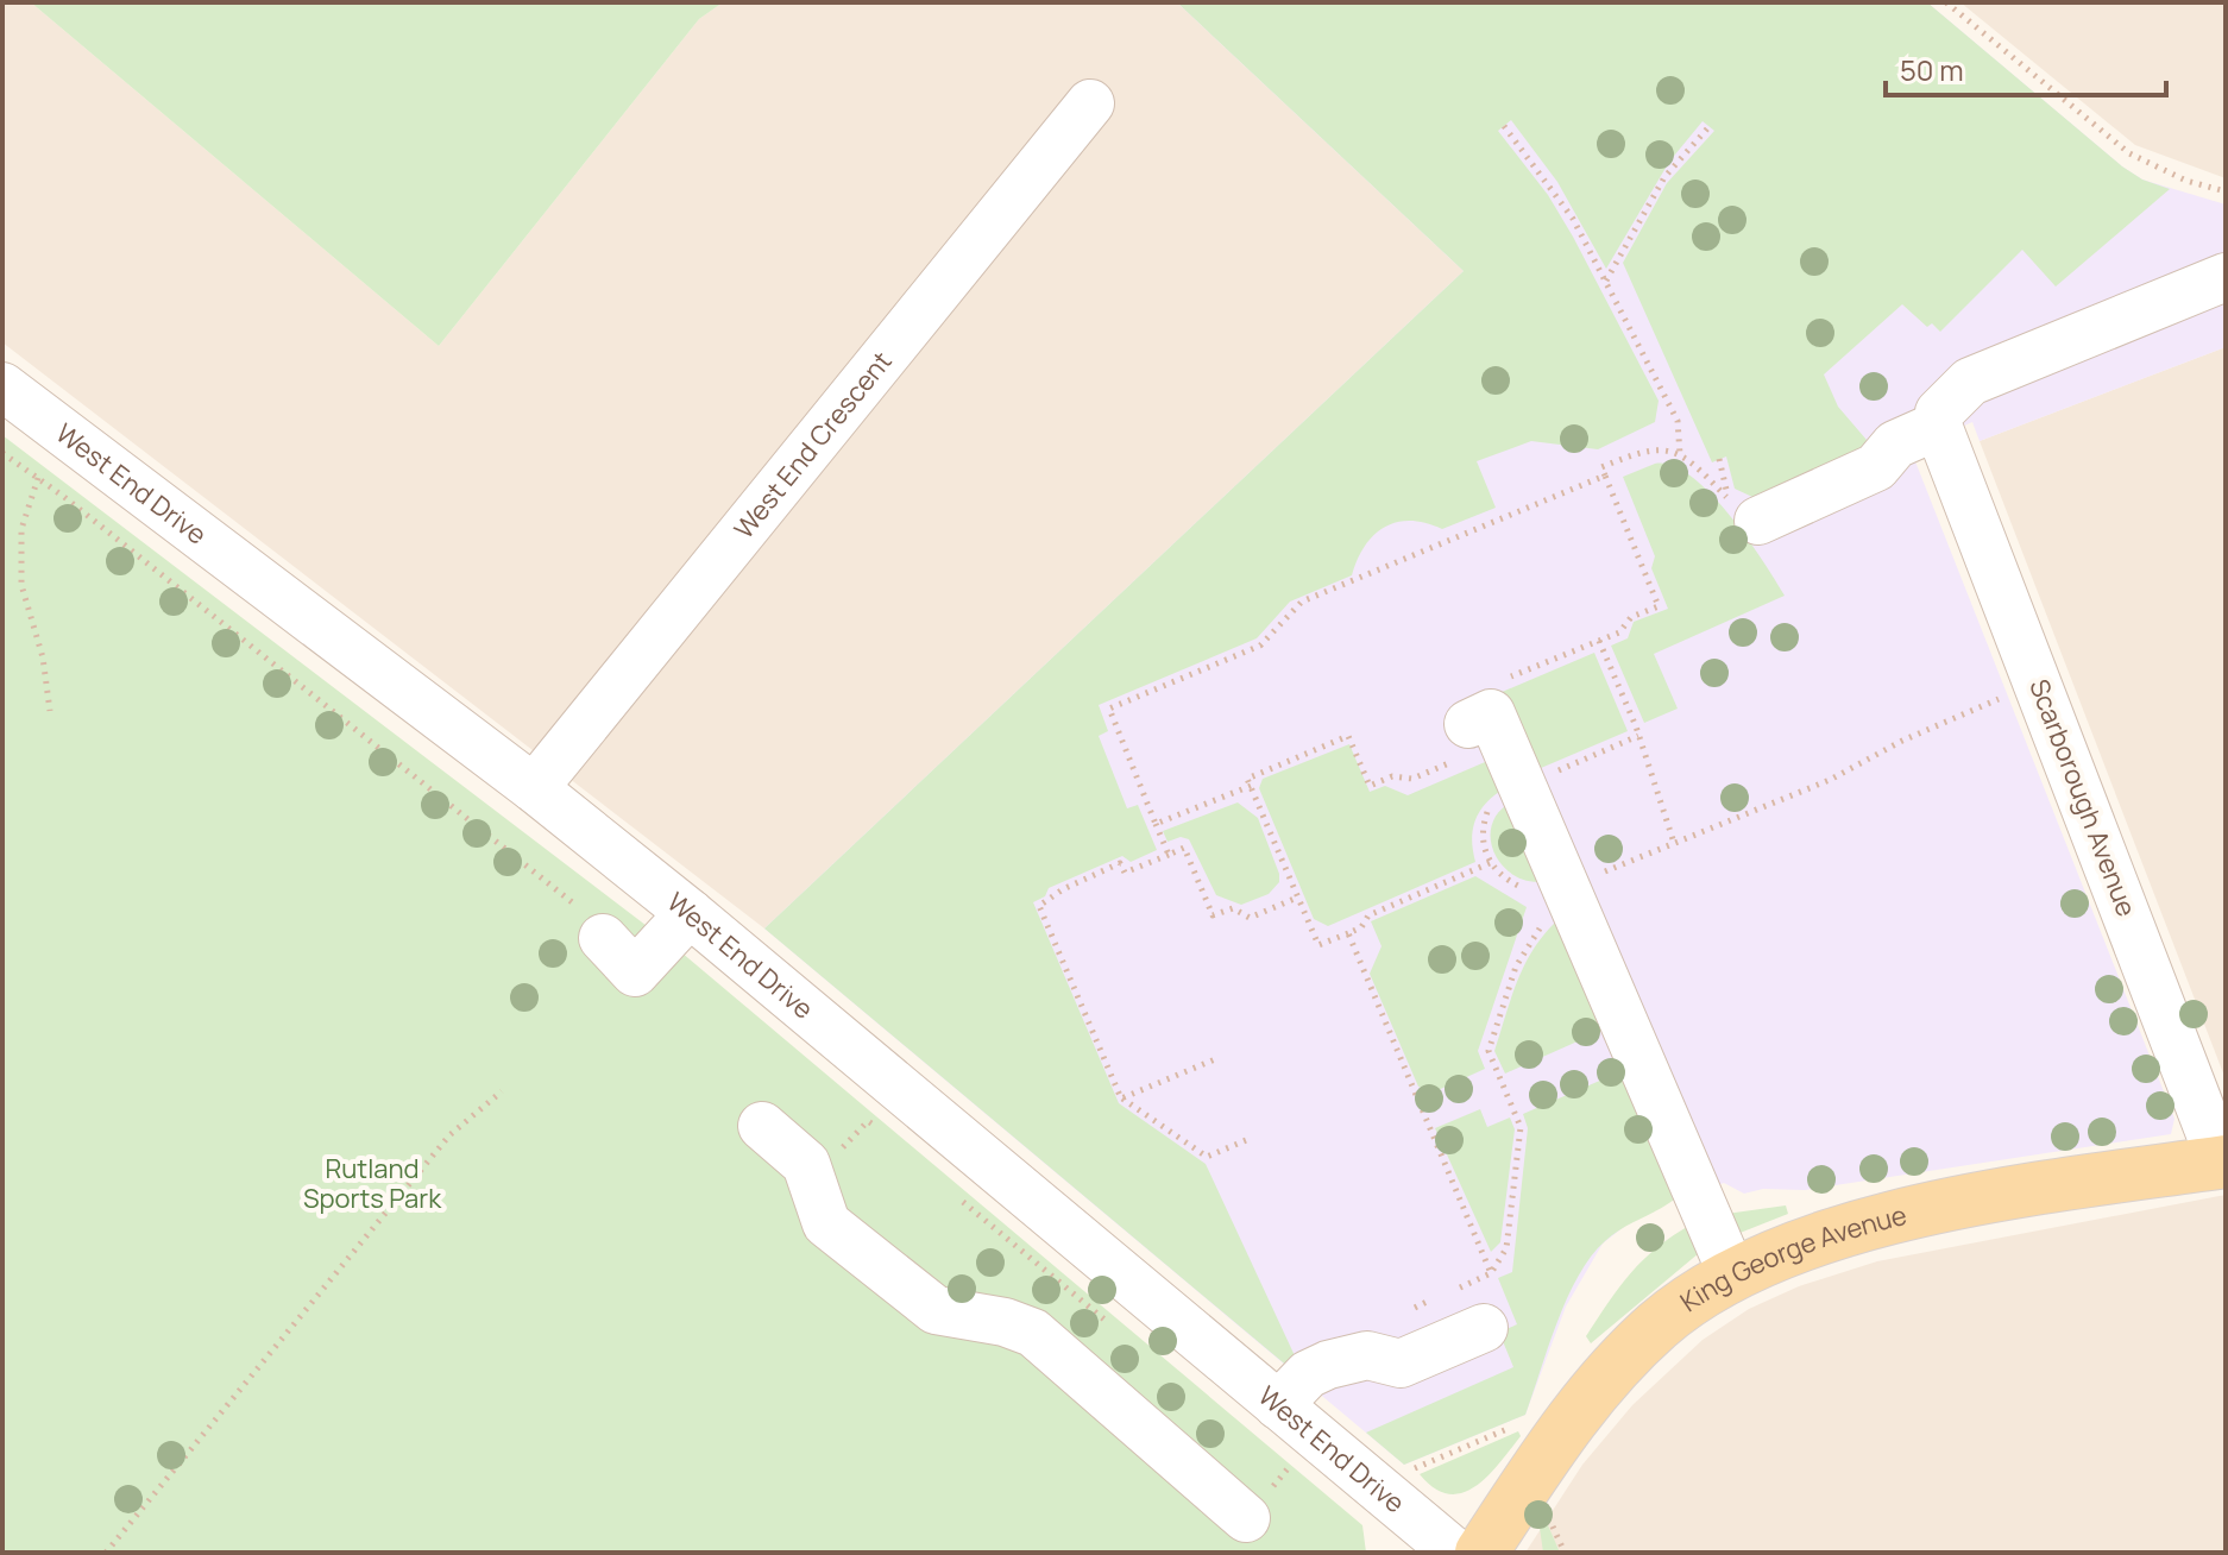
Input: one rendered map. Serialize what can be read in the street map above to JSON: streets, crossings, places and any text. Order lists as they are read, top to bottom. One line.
{"streets":{"main road":["King George Avenue"],"street":["West End Crescent","West End Drive","Scarborough Avenue"]},"crossings":[["West End Crescent","West End Drive"],["Scarborough Avenue","King George Avenue"]],"parks":["Rutland Sports Park"],"scale_bar":"50 m"}
